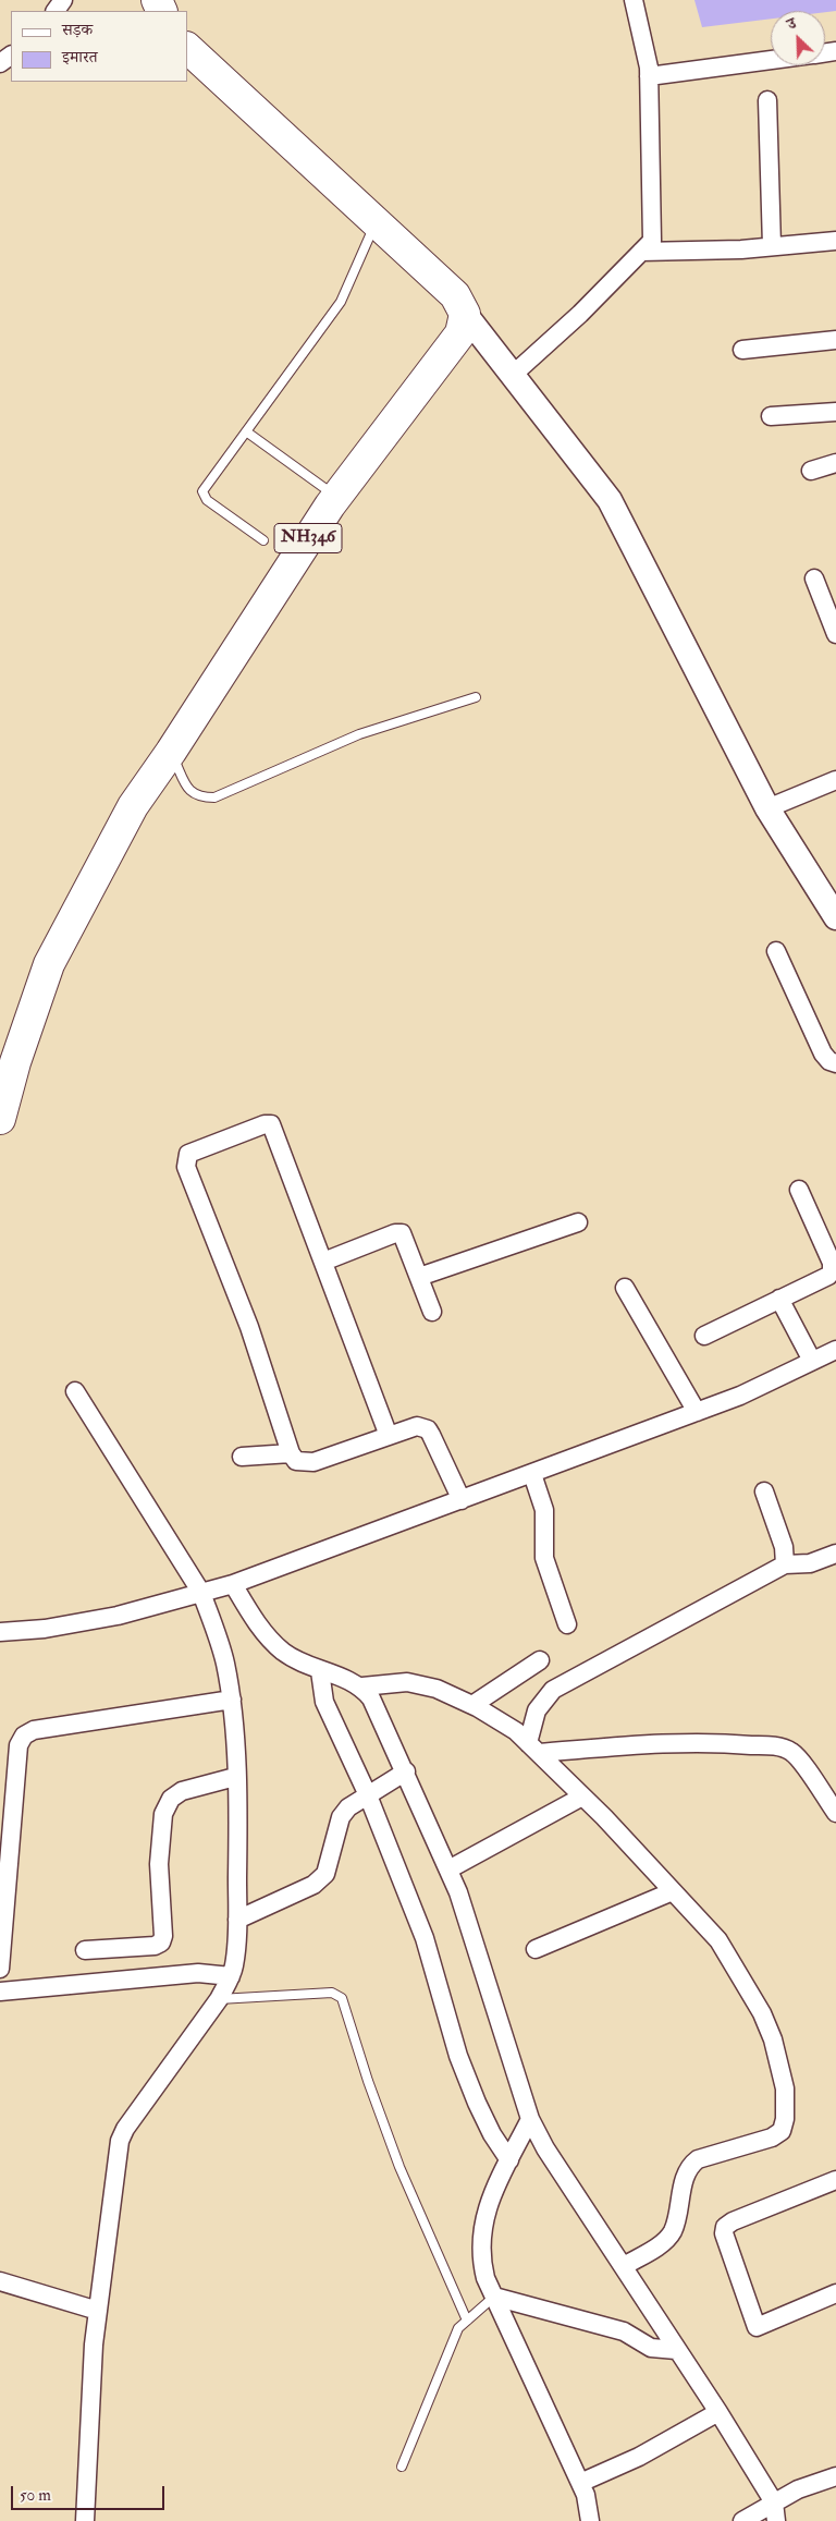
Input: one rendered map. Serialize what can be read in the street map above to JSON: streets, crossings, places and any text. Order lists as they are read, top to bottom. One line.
{"streets":{"highway":["NH346"]},"legend":["सड़क","इमारत"],"scale_bar":"50 m","north":"top left"}
